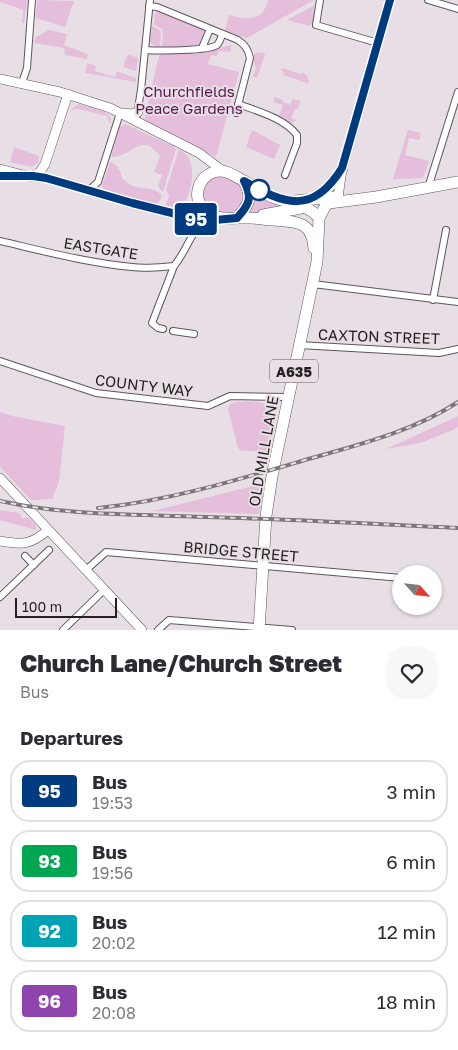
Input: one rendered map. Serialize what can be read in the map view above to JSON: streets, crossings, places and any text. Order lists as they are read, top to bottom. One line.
{"streets":{"highway":["A635","OLD MILL LANE"],"street":["EASTGATE","CAXTON STREET","COUNTY WAY","BRIDGE STREET"]},"crossings":[["CAXTON STREET","OLD MILL LANE"],["A635","OLD MILL LANE"],["COUNTY WAY","OLD MILL LANE"],["OLD MILL LANE","BRIDGE STREET"]],"parks":["Churchfields Peace Gardens"],"lines":["bus line 95"],"scale_bar":"100 m","north":"bottom right","page":{"on_map":"95","scale":"100 m","heading":[["Church Lane/Church Street","Bus"],"Departures"],"list":[{"mark":"95","name":"Bus","note":"19:53","value":"3 min"},{"mark":"93","name":"Bus","note":"19:56","value":"6 min"},{"mark":"92","name":"Bus","note":"20:02","value":"12 min"},{"mark":"96","name":"Bus","note":"20:08","value":"18 min"}]}}
